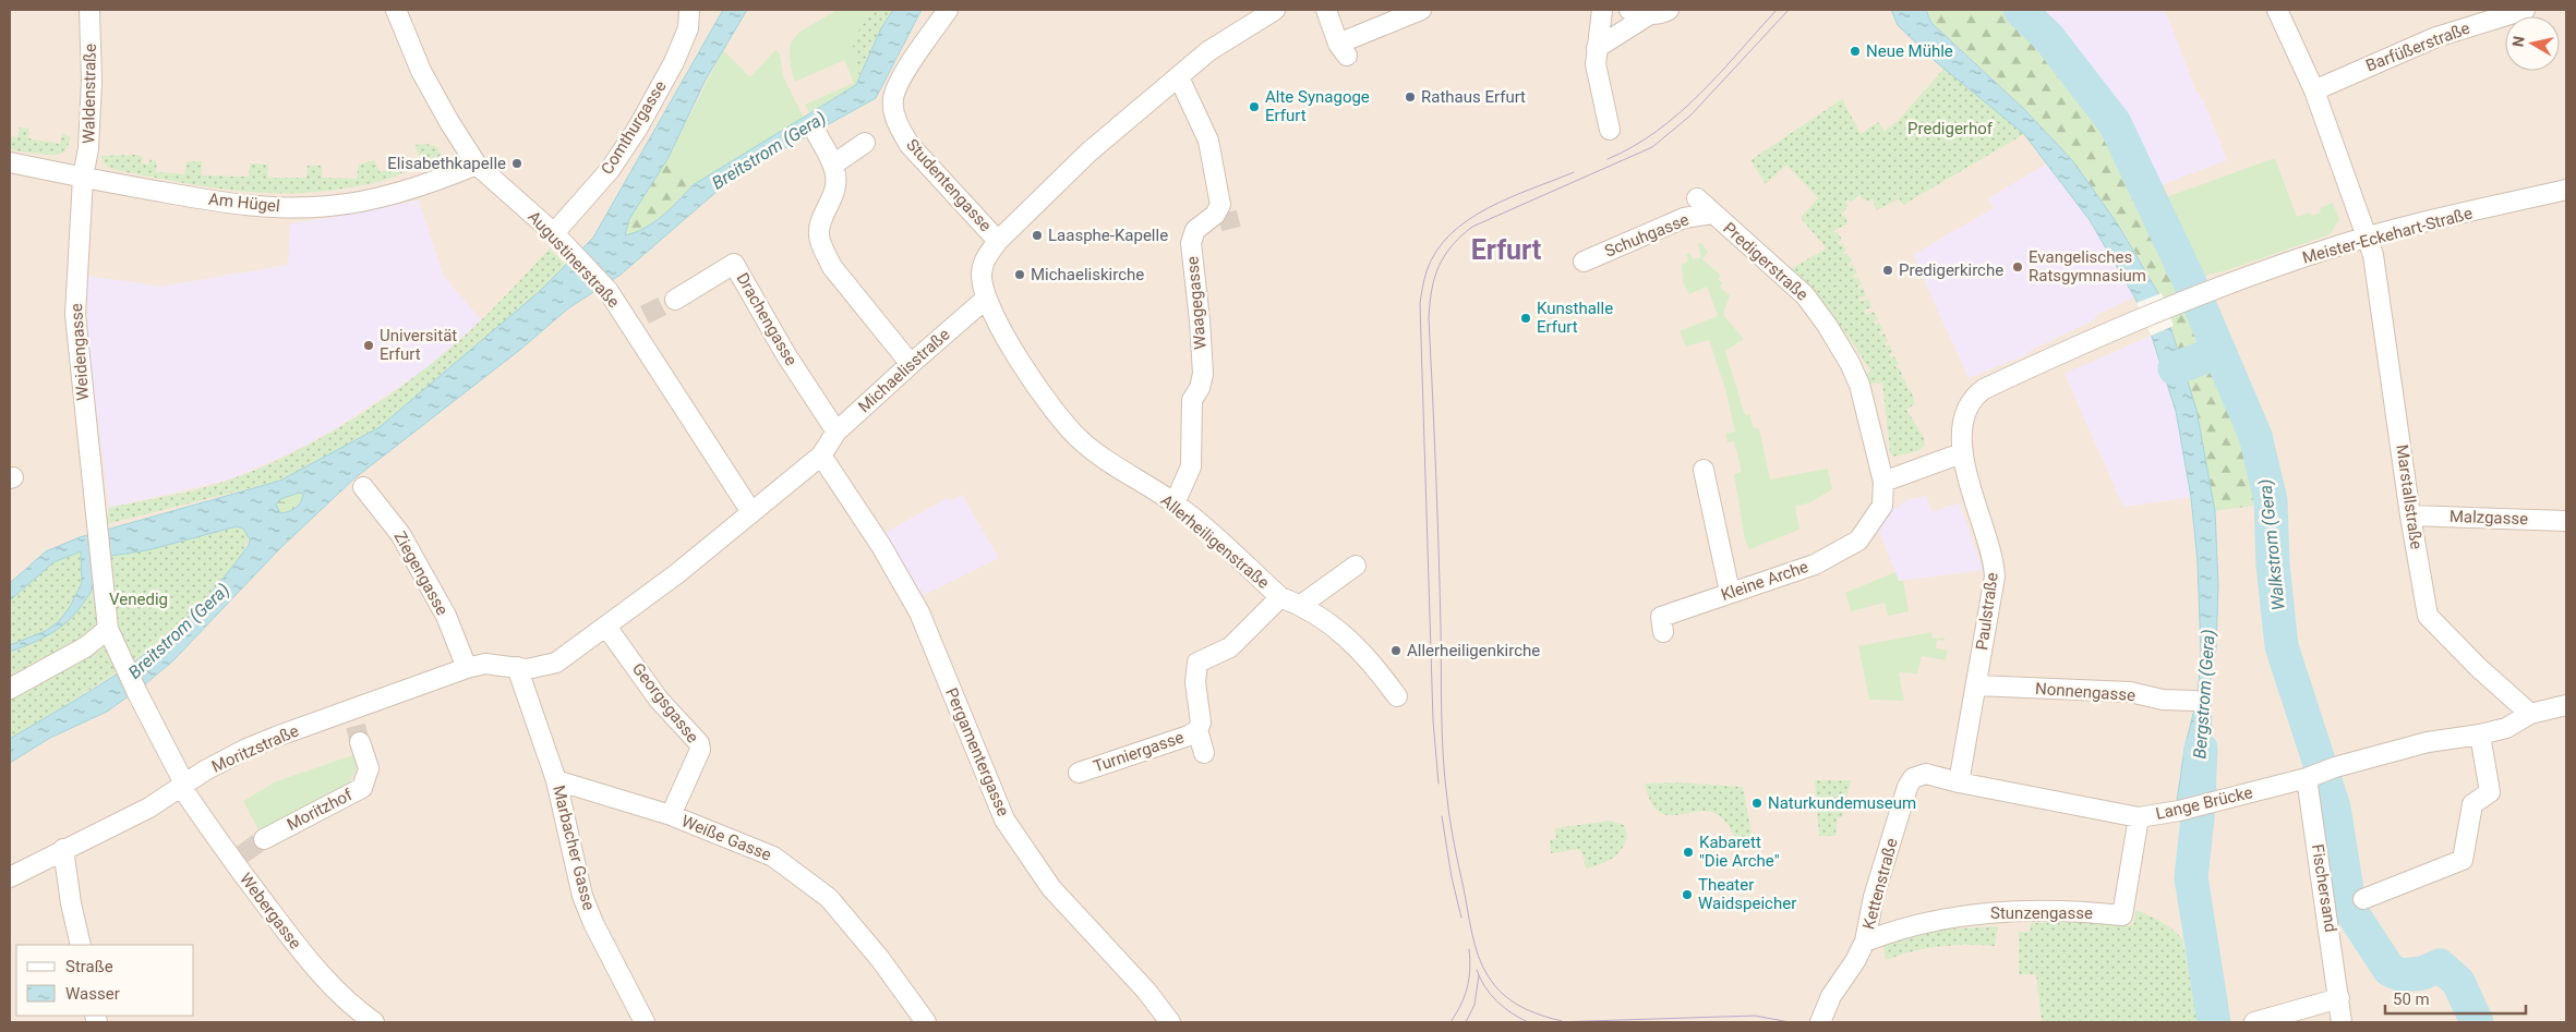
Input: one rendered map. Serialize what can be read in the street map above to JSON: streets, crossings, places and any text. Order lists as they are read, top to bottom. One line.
{"streets":{"street":["Barfüßerstraße","Waldenstraße","Comthurgasse","Studentengasse","Am Hügel","Schuhgasse","Meister-Eckehart-Straße","Augustinerstraße","Predigerstraße","Waagegasse","Drachengasse","Weidengasse","Michaelisstraße","Marstallstraße","Malzgasse","Allerheiligenstraße","Ziegengasse","Kleine Arche","Paulstraße","Nonnengasse","Georgsgasse","Moritzstraße","Pergamentergasse","Turniergasse","Lange Brücke","Moritzhof","Weiße Gasse","Marbacher Gasse","Kettenstraße","Fischersand","Webergasse","Stunzengasse"]},"crossings":[["Waldenstraße","Am Hügel"],["Waldenstraße","Weidengasse"],["Comthurgasse","Augustinerstraße"],["Am Hügel","Augustinerstraße"],["Am Hügel","Weidengasse"],["Schuhgasse","Predigerstraße"],["Meister-Eckehart-Straße","Marstallstraße"],["Meister-Eckehart-Straße","Paulstraße"],["Augustinerstraße","Michaelisstraße"],["Predigerstraße","Kleine Arche"],["Waagegasse","Allerheiligenstraße"],["Drachengasse","Michaelisstraße"],["Michaelisstraße","Allerheiligenstraße"],["Michaelisstraße","Georgsgasse"],["Michaelisstraße","Moritzstraße"],["Michaelisstraße","Pergamentergasse"],["Michaelisstraße","Marbacher Gasse"],["Marstallstraße","Malzgasse"],["Marstallstraße","Lange Brücke"],["Allerheiligenstraße","Turniergasse"],["Ziegengasse","Moritzstraße"],["Paulstraße","Nonnengasse"],["Paulstraße","Lange Brücke"],["Georgsgasse","Weiße Gasse"],["Moritzstraße","Moritzhof"],["Moritzstraße","Webergasse"],["Lange Brücke","Kettenstraße"],["Lange Brücke","Fischersand"],["Lange Brücke","Stunzengasse"],["Weiße Gasse","Marbacher Gasse"],["Kettenstraße","Stunzengasse"]],"districts":["Erfurt"],"water":["Breitstrom (Gera)","Walkstrom (Gera)","Bergstrom (Gera)"],"parks":["Predigerhof","Venedig"],"places":["Neue Mühle","Rathaus Erfurt","Alte Synagoge Erfurt","Elisabethkapelle","Laasphe-Kapelle","Evangelisches Ratsgymnasium","Predigerkirche","Michaeliskirche","Kunsthalle Erfurt","Universität Erfurt","Allerheiligenkirche","Naturkundemuseum","Kabarett \"Die Arche\"","Theater Waidspeicher"],"legend":["Straße","Wasser"],"scale_bar":"50 m","north":"left"}
